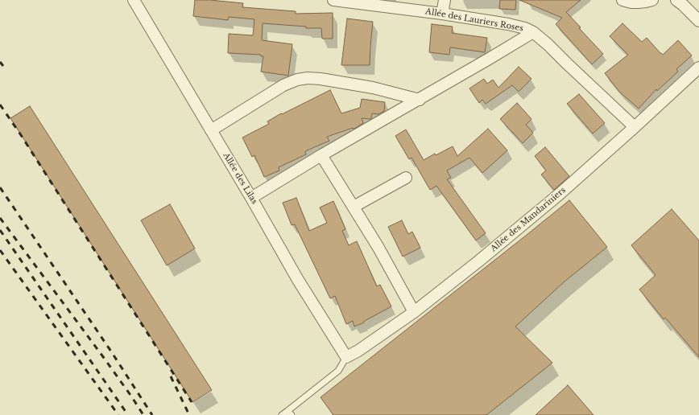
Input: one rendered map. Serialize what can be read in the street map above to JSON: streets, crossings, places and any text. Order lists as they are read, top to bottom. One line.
{"streets":{"street":["Allée des Lauriers Roses","Allée des Lilas","Allée des Mandariniers"]},"crossings":[["Allée des Lauriers Roses","Allée des Mandariniers"],["Allée des Lilas","Allée des Mandariniers"]]}
